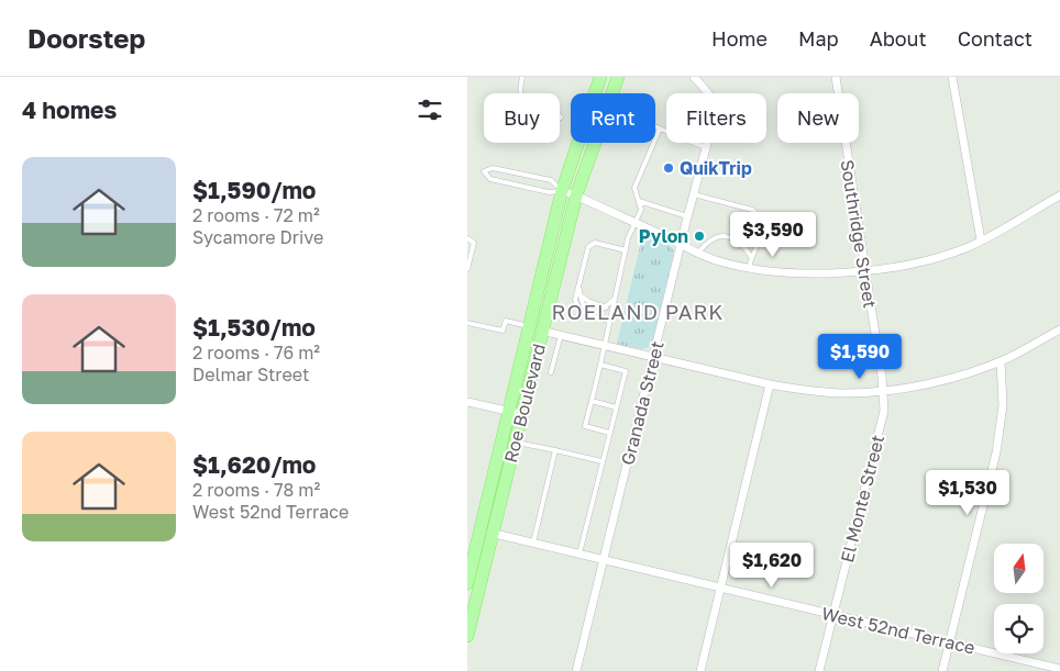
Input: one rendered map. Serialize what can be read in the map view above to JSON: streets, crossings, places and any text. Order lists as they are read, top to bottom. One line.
{"streets":{"main road":["Roe Boulevard"],"street":["Southridge Street","Granada Street","El Monte Street","West 52nd Terrace"]},"crossings":[["Southridge Street","El Monte Street"],["Roe Boulevard","West 52nd Terrace"],["Granada Street","West 52nd Terrace"],["El Monte Street","West 52nd Terrace"]],"districts":["ROELAND PARK"],"places":["QuikTrip","Pylon"],"north":"top","page":{"header":"Doorstep","nav":["Home","Map","About","Contact"],"heading":"4 homes","chip":["Buy","Rent","Filters","New"],"list":[{"name":"$1,590/mo","note":"2 rooms · 72 m² · Sycamore Drive"},{"name":"$1,530/mo","note":"2 rooms · 76 m² · Delmar Street"},{"name":"$1,620/mo","note":"2 rooms · 78 m² · West 52nd Terrace"}],"price":["$3,590","$1,590","$1,530","$1,620"]}}
